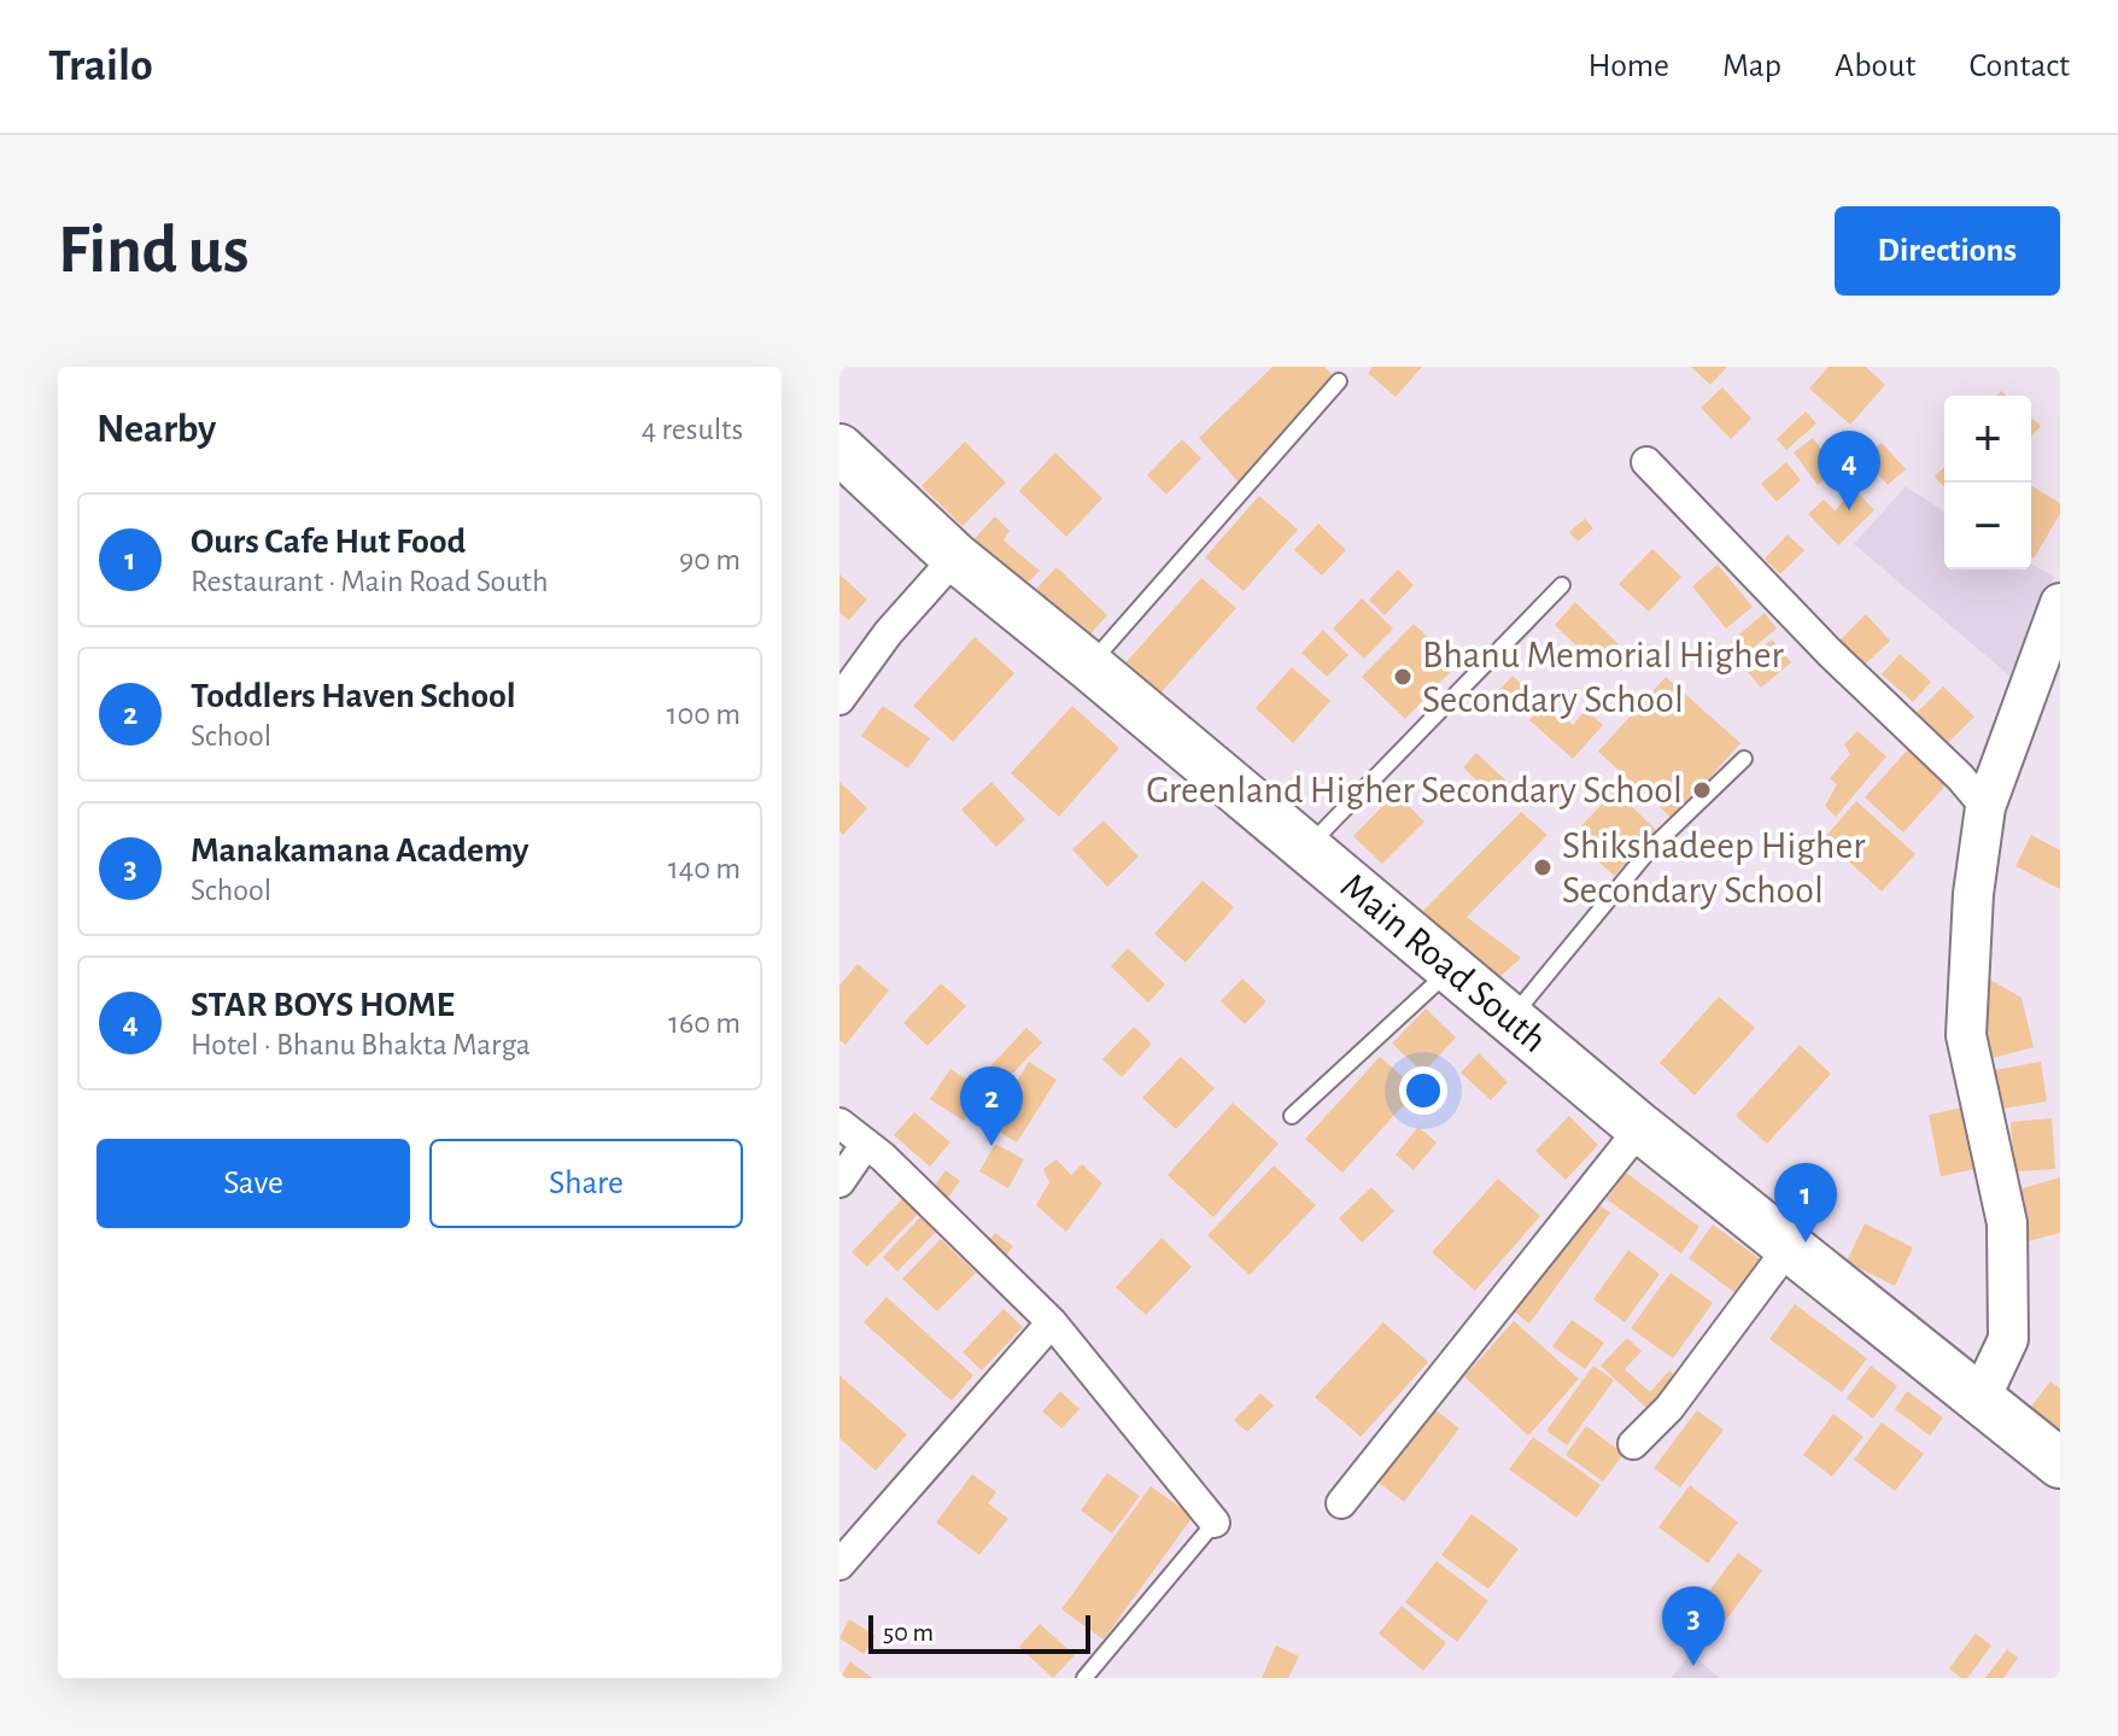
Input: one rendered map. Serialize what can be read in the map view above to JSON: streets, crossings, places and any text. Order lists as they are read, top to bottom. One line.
{"streets":{"main road":["Main Road South"]},"places":["Bhanu Memorial Higher Secondary School","Greenland Higher Secondary School","Shikshadeep Higher Secondary School"],"scale_bar":"50 m","page":{"header":"Trailo","nav":["Home","Map","About","Contact"],"buttons":["Directions",["Save","Share"]],"title":"Find us","heading":["Nearby","4 results"],"map_buttons":["+","−"],"pins":["4","2","1","3"],"list":[{"mark":"1","name":"Ours Cafe Hut Food","note":"Restaurant · Main Road South","value":"90 m"},{"mark":"2","name":"Toddlers Haven School","note":"School","value":"100 m"},{"mark":"3","name":"Manakamana Academy","note":"School","value":"140 m"},{"mark":"4","name":"STAR BOYS HOME","note":"Hotel · Bhanu Bhakta Marga","value":"160 m"}],"scale":"50 m"}}
